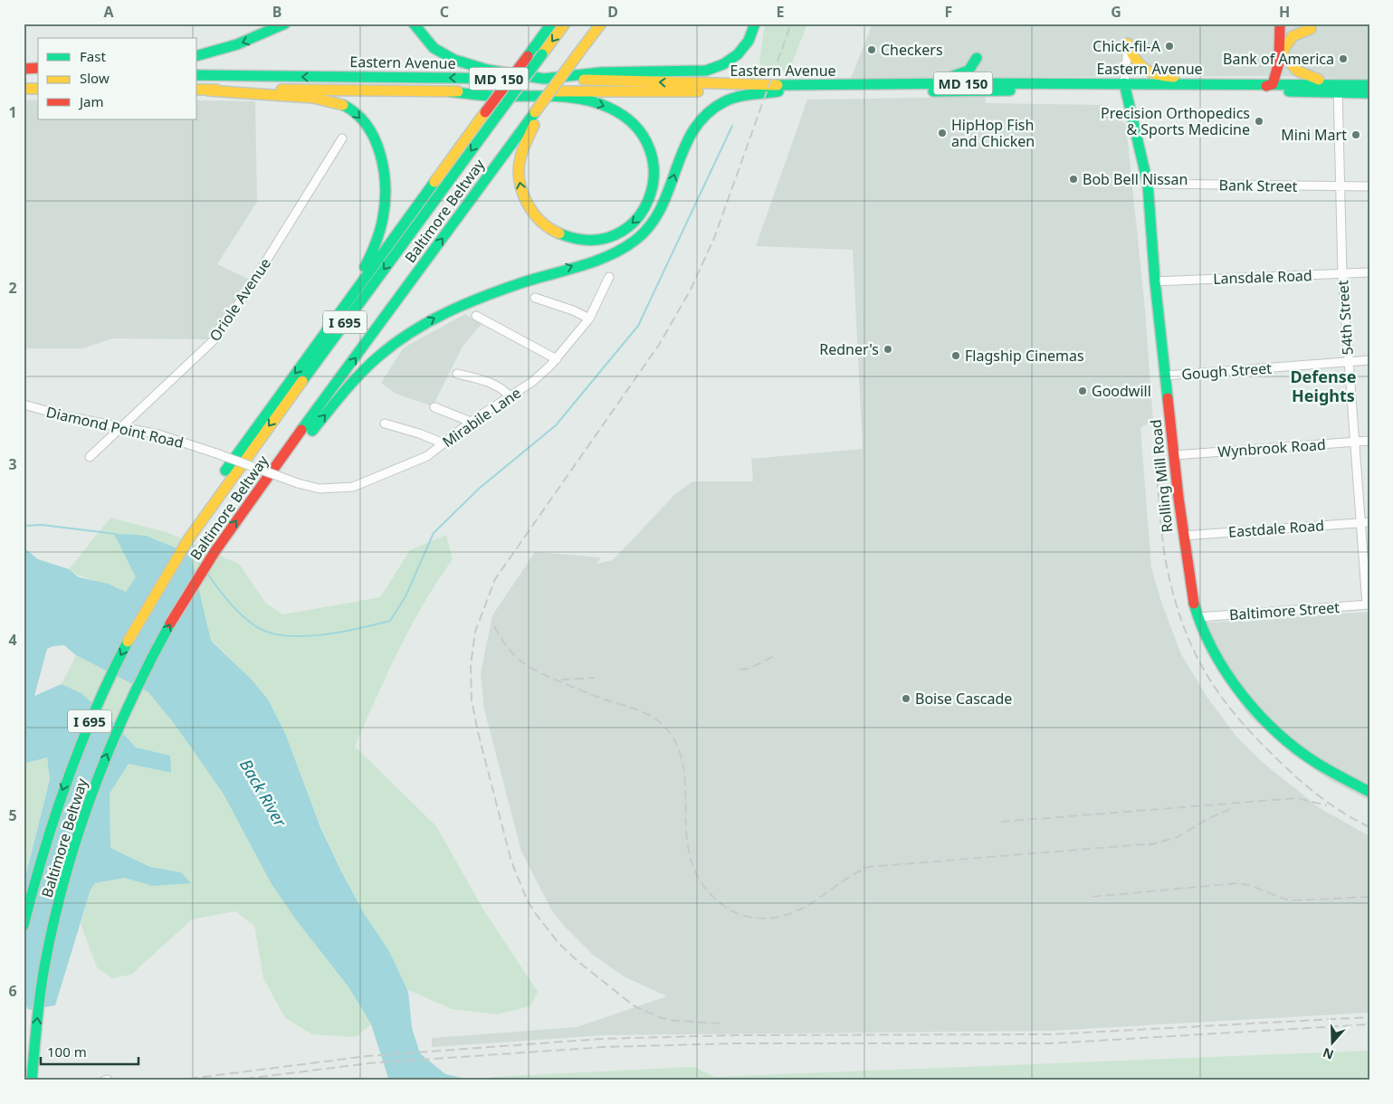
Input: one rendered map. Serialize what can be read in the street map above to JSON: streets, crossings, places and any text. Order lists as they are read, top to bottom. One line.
{"streets":{"main road":["Eastern Avenue","MD 150","Baltimore Beltway","I 695","Rolling Mill Road"],"street":["Bank Street","Lansdale Road","Oriole Avenue","54th Street","Gough Street","Mirabile Lane","Diamond Point Road","Wynbrook Road","Eastdale Road","Baltimore Street"]},"crossings":[["Eastern Avenue","54th Street"],["Eastern Avenue","Rolling Mill Road"],["Bank Street","54th Street"],["Bank Street","Rolling Mill Road"],["Lansdale Road","54th Street"],["Lansdale Road","Rolling Mill Road"],["Oriole Avenue","Diamond Point Road"],["54th Street","Gough Street"],["54th Street","Wynbrook Road"],["54th Street","Eastdale Road"],["54th Street","Baltimore Street"],["Gough Street","Rolling Mill Road"],["Mirabile Lane","Diamond Point Road"],["Wynbrook Road","Rolling Mill Road"],["Rolling Mill Road","Eastdale Road"],["Rolling Mill Road","Baltimore Street"]],"districts":["Defense Heights"],"water":["Back River"],"places":["Chick-fil-A","Checkers","Bank of America","Precision Orthopedics & Sports Medicine","HipHop Fish and Chicken","Mini Mart","Bob Bell Nissan","Redner's","Flagship Cinemas","Goodwill","Boise Cascade"],"legend":["Fast","Slow","Jam"],"scale_bar":"100 m","north":"bottom","grid":{"columns":["A","B","C","D","E","F","G","H"],"rows":["1","2","3","4","5","6"]}}
